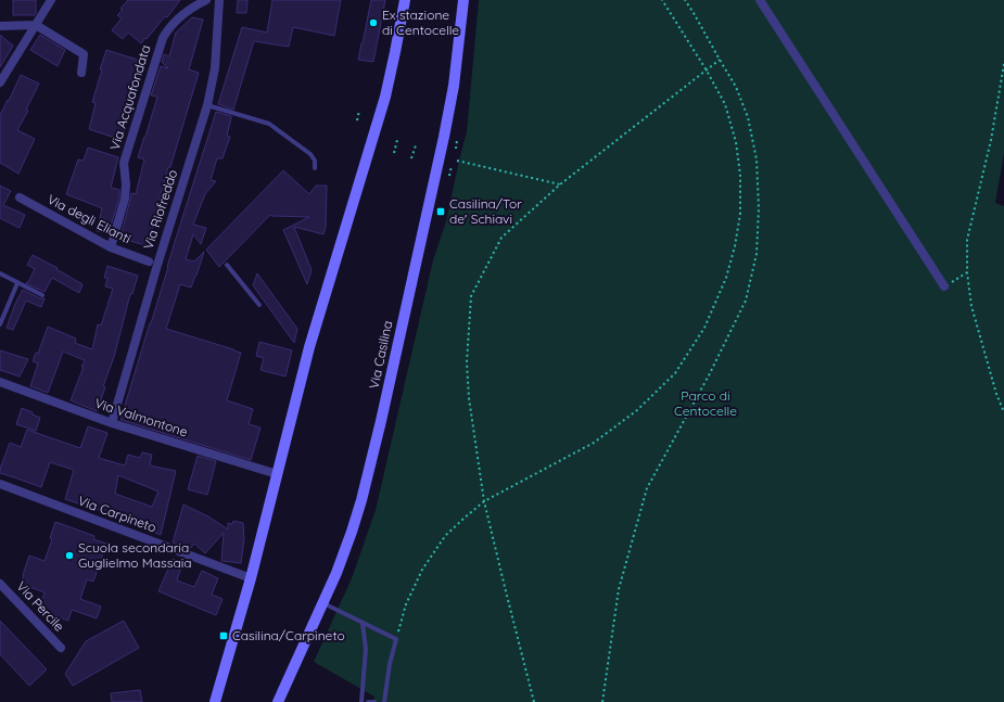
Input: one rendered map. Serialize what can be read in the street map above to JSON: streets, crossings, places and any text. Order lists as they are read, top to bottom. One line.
{"streets":{"main road":["Via Casilina"],"street":["Via Acquafondata","Via Riofreddo","Via degli Elianti","Via Valmontone","Via Carpineto","Via Percile"]},"crossings":[["Via Acquafondata","Via degli Elianti"],["Via Riofreddo","Via Valmontone"]],"parks":["Parco di Centocelle"],"places":{"other":["Ex stazione di Centocelle","Scuola secondaria Guglielmo Massaia"],"transit":["Casilina/Tor de' Schiavi","Casilina/Carpineto"]}}
